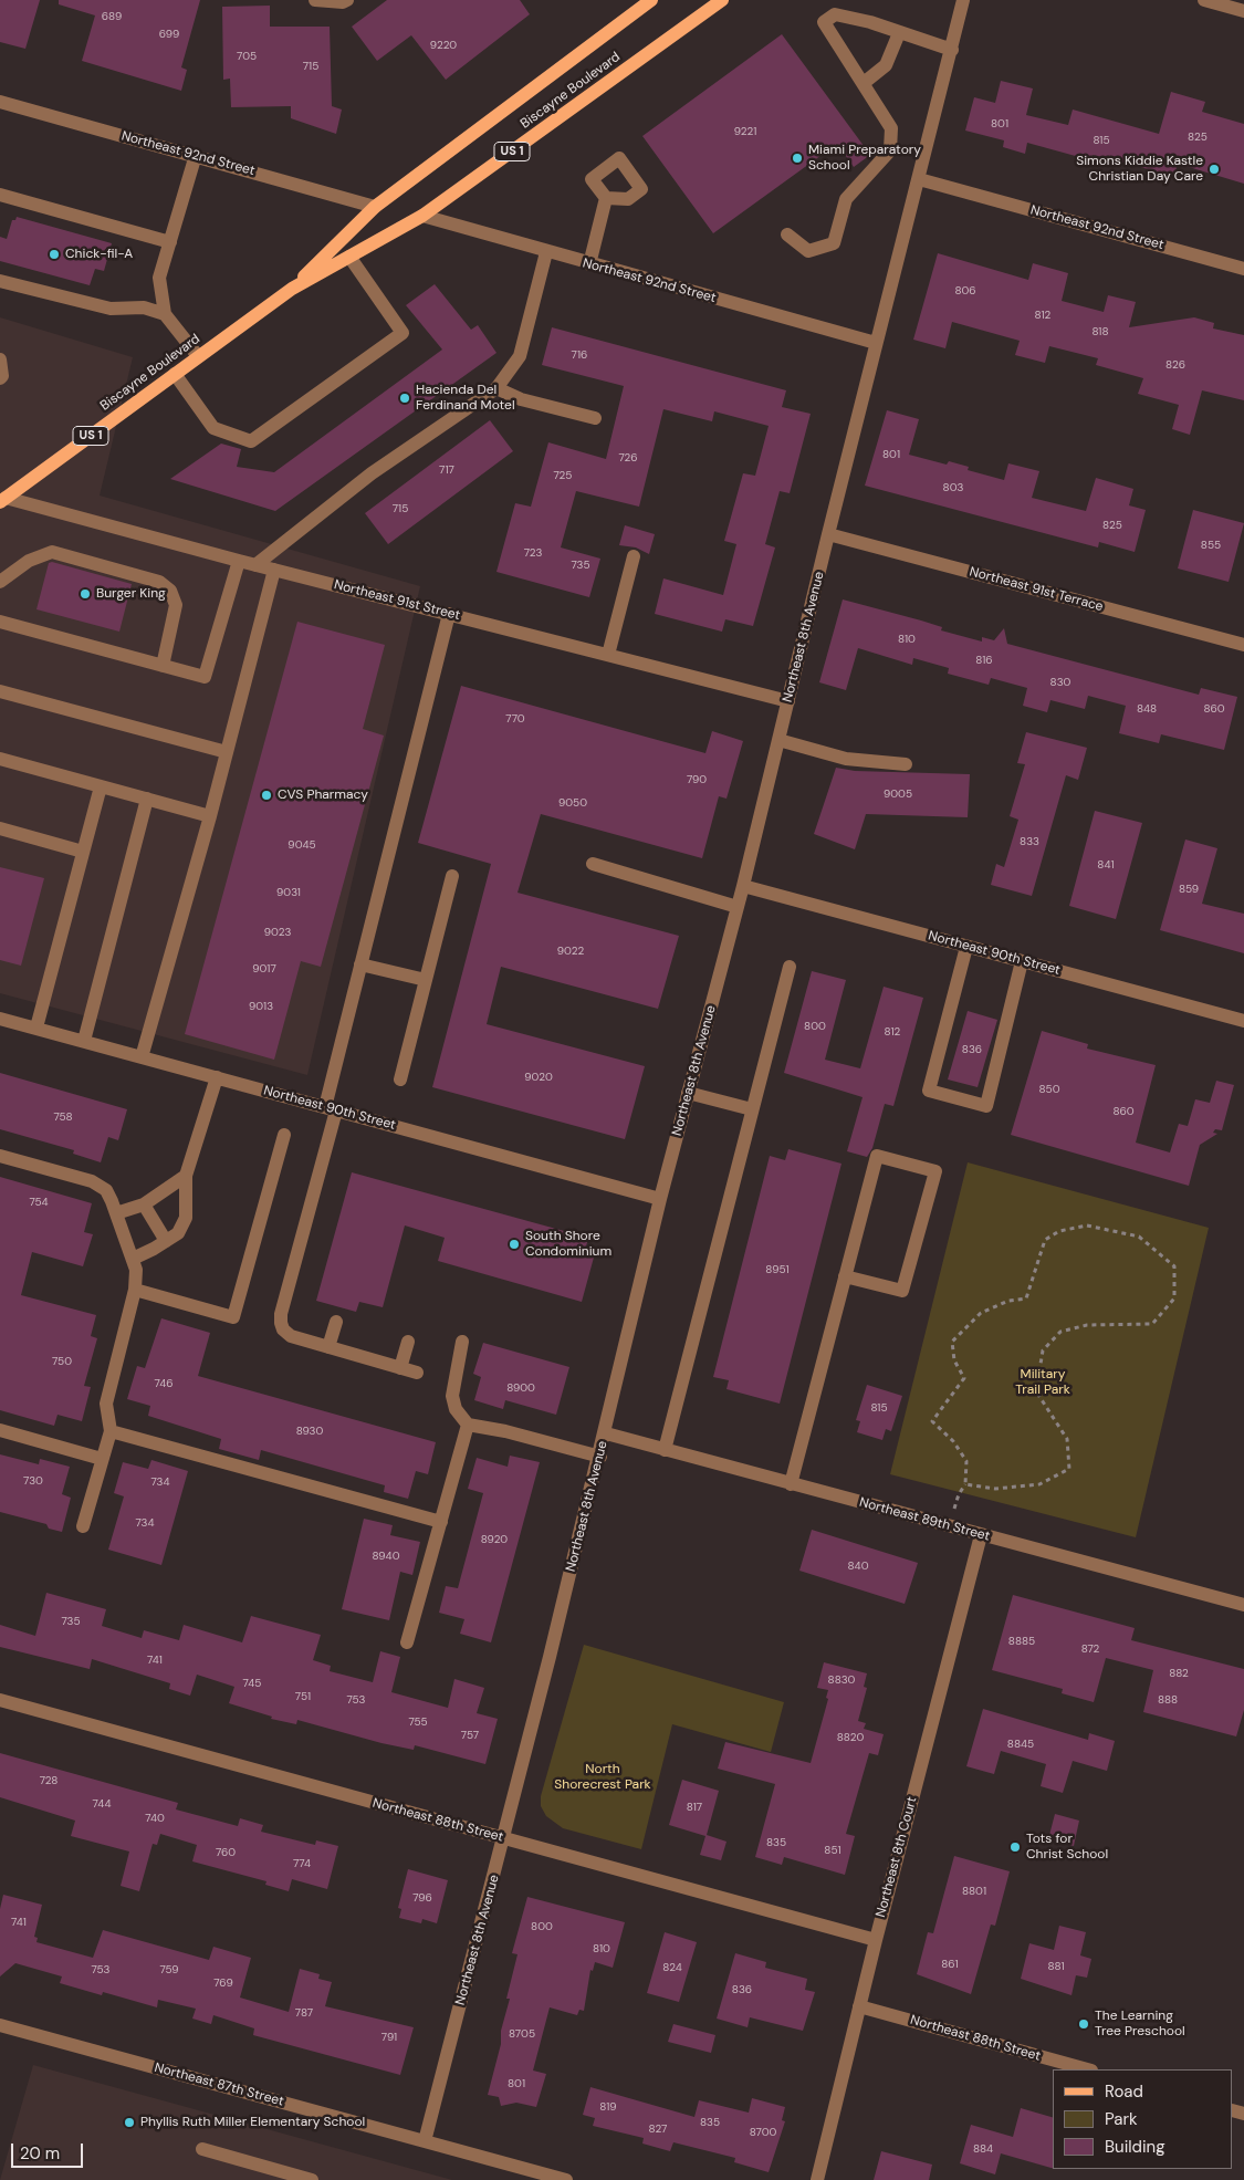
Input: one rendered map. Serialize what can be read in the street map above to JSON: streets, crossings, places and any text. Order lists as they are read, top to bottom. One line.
{"streets":{"main road":["Biscayne Boulevard","US 1"],"street":["Northeast 92nd Street","Northeast 91st Terrace","Northeast 91st Street","Northeast 8th Avenue","Northeast 90th Street","Northeast 89th Street","Northeast 88th Street","Northeast 8th Court","Northeast 87th Street"]},"crossings":[["Biscayne Boulevard","Northeast 92nd Street"],["Biscayne Boulevard","Northeast 91st Street"],["Northeast 92nd Street","Northeast 8th Avenue"],["Northeast 91st Terrace","Northeast 8th Avenue"],["Northeast 91st Street","Northeast 8th Avenue"],["Northeast 8th Avenue","Northeast 90th Street"],["Northeast 8th Avenue","Northeast 89th Street"],["Northeast 8th Avenue","Northeast 88th Street"],["Northeast 8th Avenue","Northeast 87th Street"],["Northeast 89th Street","Northeast 8th Court"],["Northeast 88th Street","Northeast 8th Court"]],"parks":["Military Trail Park","North Shorecrest Park"],"places":["Miami Preparatory School","Simons Kiddie Kastle Christian Day Care","Chick-fil-A","Hacienda Del Ferdinand Motel","Burger King","CVS Pharmacy","South Shore Condominium","Tots for Christ School","The Learning Tree Preschool","Phyllis Ruth Miller Elementary School"],"house_numbers":["689","699","9220","705","715","801","9221","825","815","806","812","818","716","826","801","726","717","725","803","715","825","855","723","735","810","816","830","848","860","770","790","9005","9050","833","9045","841","859","9031","9023","9022","9017","9013","800","812","836","9020","850","860","758","754","8951","750","746","8900","815","8930","730","734","734","8920","8940","840","735","8885","872","741","882","8830","745","751","753","888","755","757","8820","8845","728","744","817","740","835","851","760","774","8801","796","741","800","810","861","881","824","753","759","769","836","787","8705","791","801","819","835","827","8700","884"],"legend":["Road","Park","Building"],"scale_bar":"20 m"}
